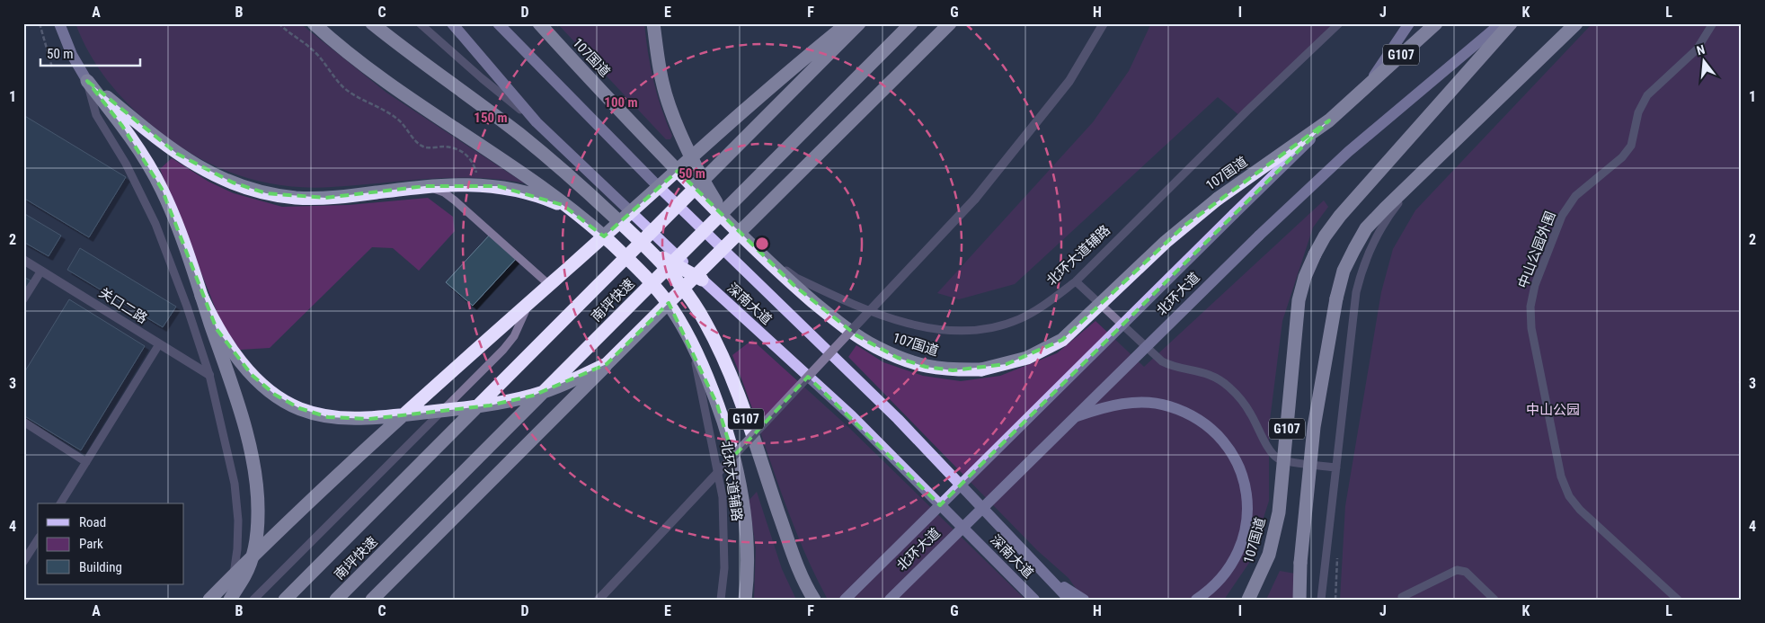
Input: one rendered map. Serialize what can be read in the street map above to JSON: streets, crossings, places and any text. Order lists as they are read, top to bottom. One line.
{"streets":{"highway":["G107","107国道","北环大道","南坪快速"],"main road":["深南大道"],"street":["关口二路"],"lane":["中山公园外围","北环大道辅路"]},"crossings":[["107国道","北环大道辅路"],["107国道","北环大道"]],"parks":["中山公园"],"legend":["Road","Park","Building"],"scale_bar":"50 m","north":"top","grid":{"columns":["A","B","C","D","E","F","G","H","I","J","K","L"],"rows":["1","2","3","4"]},"rings":["100 m","150 m","50 m"]}
